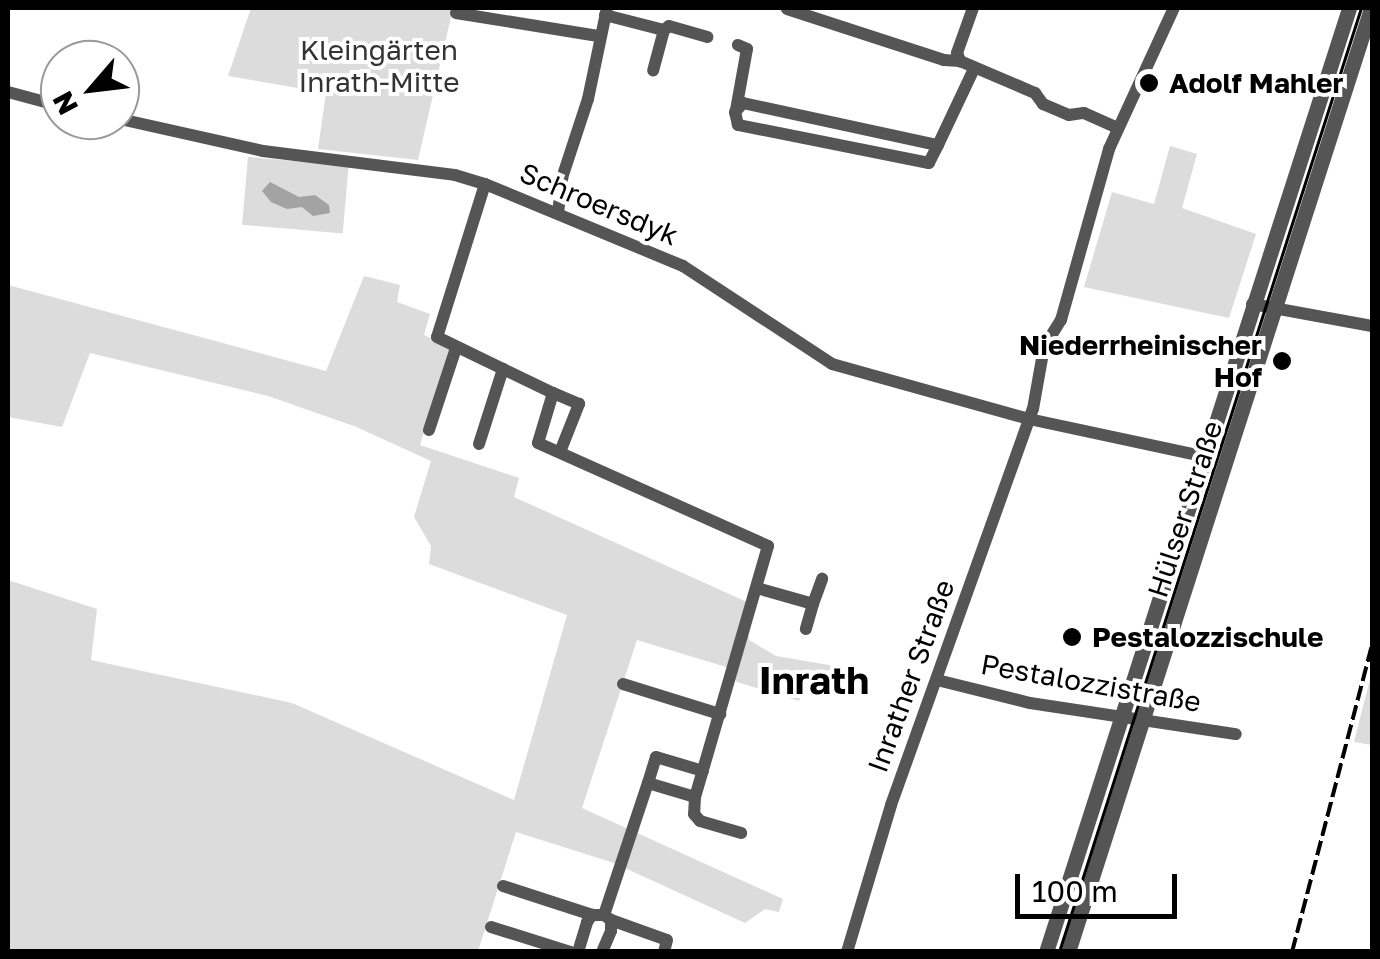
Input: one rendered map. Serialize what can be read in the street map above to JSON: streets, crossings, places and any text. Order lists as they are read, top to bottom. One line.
{"streets":{"street":["Schroersdyk","Hülser Straße","Inrather Straße","Pestalozzistraße"]},"crossings":[["Schroersdyk","Hülser Straße"],["Schroersdyk","Inrather Straße"],["Hülser Straße","Inrather Straße"],["Hülser Straße","Pestalozzistraße"],["Inrather Straße","Pestalozzistraße"]],"districts":["Inrath"],"parks":["Kleingärten Inrath-Mitte"],"places":["Adolf Mahler","Niederrheinischer Hof","Pestalozzischule"],"scale_bar":"100 m","north":"bottom left"}
